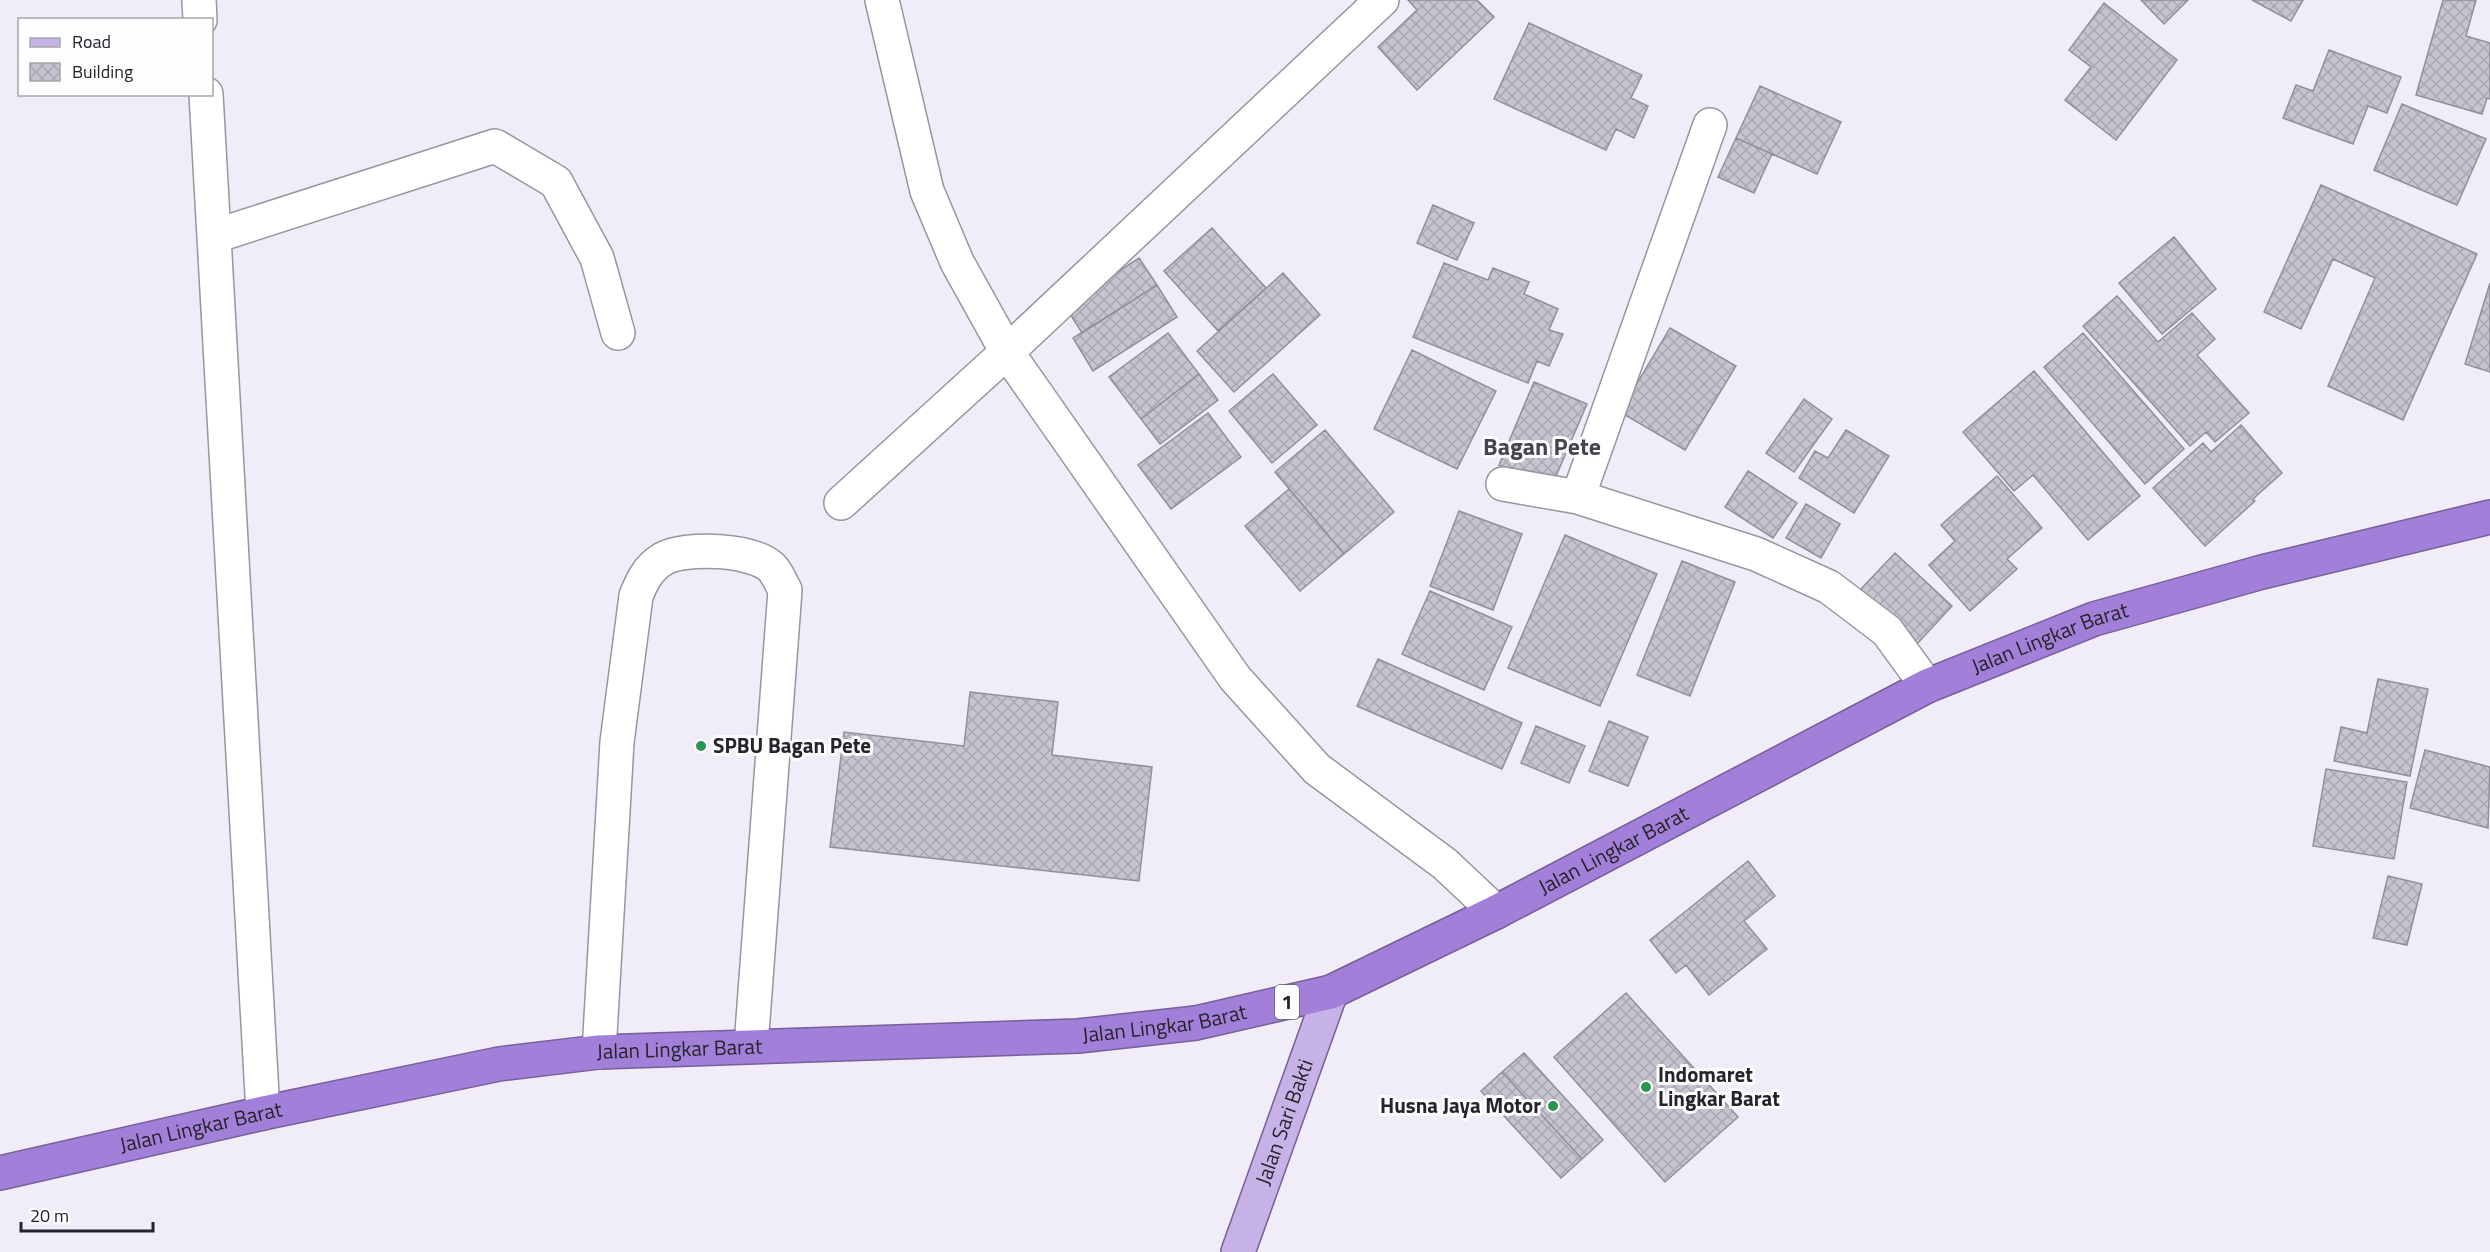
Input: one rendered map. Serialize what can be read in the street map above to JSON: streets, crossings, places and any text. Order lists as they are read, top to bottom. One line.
{"streets":{"highway":["Jalan Lingkar Barat","1"],"main road":["Jalan Sari Bakti"]},"crossings":[["Jalan Lingkar Barat","Jalan Sari Bakti"]],"districts":["Bagan Pete"],"places":["SPBU Bagan Pete","Indomaret Lingkar Barat","Husna Jaya Motor"],"legend":["Road","Building"],"scale_bar":"20 m"}
